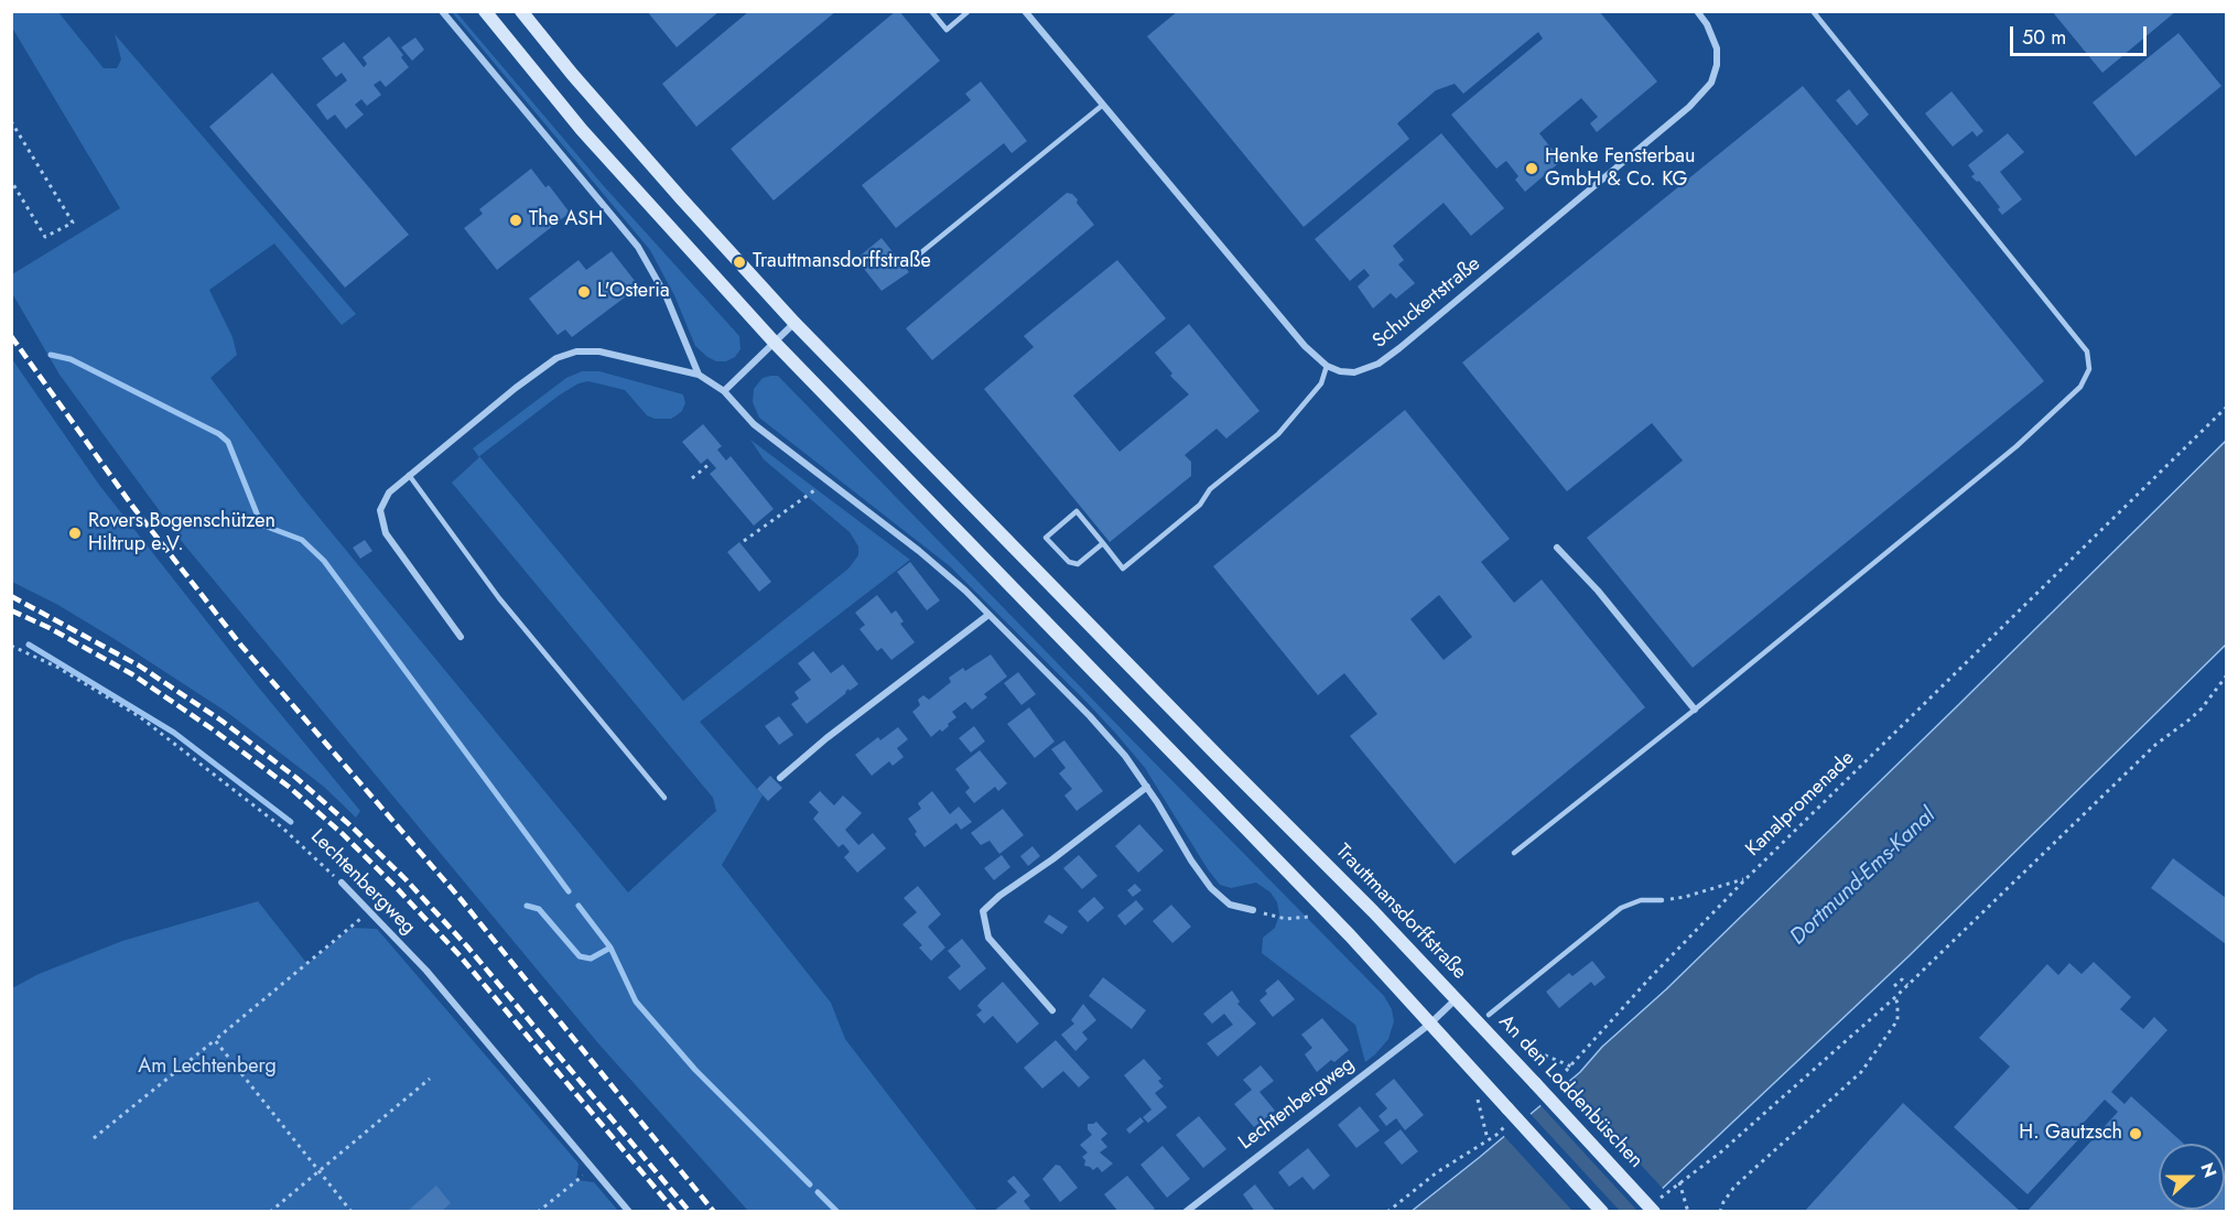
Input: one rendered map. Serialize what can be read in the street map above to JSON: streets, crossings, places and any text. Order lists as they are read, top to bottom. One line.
{"streets":{"main road":["Trauttmansdorffstraße","An den Loddenbüschen"],"street":["Schuckertstraße","Lechtenbergweg"],"path":["Kanalpromenade"]},"crossings":[["Lechtenbergweg","Trauttmansdorffstraße"],["Trauttmansdorffstraße","An den Loddenbüschen"]],"water":["Dortmund-Ems-Kanal"],"parks":["Am Lechtenberg"],"places":["Henke Fensterbau GmbH & Co. KG","The ASH","Trauttmansdorffstraße","L'Osteria","Rovers Bogenschützen Hiltrup e.V.","H. Gautzsch"],"scale_bar":"50 m","north":"right"}
